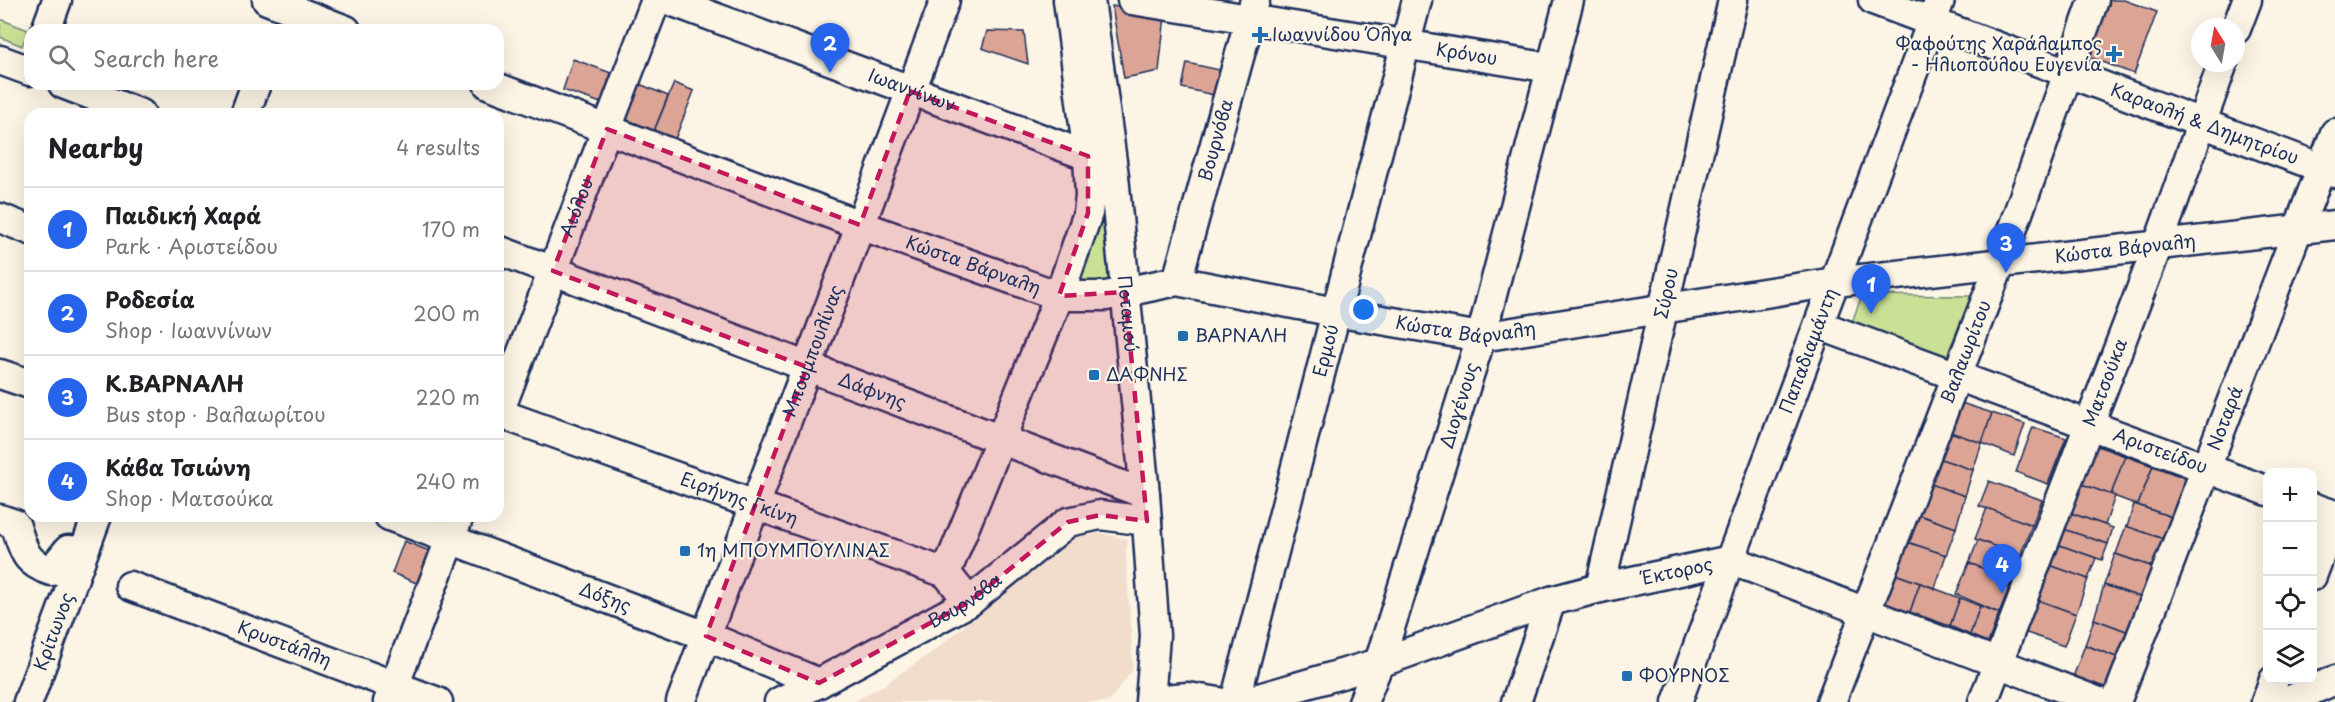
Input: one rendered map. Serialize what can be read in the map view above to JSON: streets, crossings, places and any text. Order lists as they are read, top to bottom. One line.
{"streets":{"street":["Κρόνου","Ιωαννίνων","Καραολή & Δημητρίου","Βουρνόβα","Αιόλου","Κώστα Βάρναλη","Σύρου","Ποταμού","Μπουμπουλίνας","Ερμού","Παπαδιαμάντη","Βαλαωρίτου","Ματσούκα","Δάφνης","Διογένους","Νοταρά","Αριστείδου","Ειρήνης Γκίνη","Έκτορος","Δόξης","Κρίτωνος","Κρυστάλλη"]},"crossings":[["Κρόνου","Βουρνόβα"],["Κρόνου","Ερμού"],["Κρόνου","Διογένους"],["Ιωαννίνων","Μπουμπουλίνας"],["Καραολή & Δημητρίου","Παπαδιαμάντη"],["Καραολή & Δημητρίου","Βαλαωρίτου"],["Καραολή & Δημητρίου","Ματσούκα"],["Καραολή & Δημητρίου","Νοταρά"],["Βουρνόβα","Κώστα Βάρναλη"],["Βουρνόβα","Ποταμού"],["Βουρνόβα","Δάφνης"],["Βουρνόβα","Ειρήνης Γκίνη"],["Βουρνόβα","Δόξης"],["Αιόλου","Κώστα Βάρναλη"],["Αιόλου","Δάφνης"],["Κώστα Βάρναλη","Σύρου"],["Κώστα Βάρναλη","Ποταμού"],["Κώστα Βάρναλη","Μπουμπουλίνας"],["Κώστα Βάρναλη","Ερμού"],["Κώστα Βάρναλη","Παπαδιαμάντη"],["Κώστα Βάρναλη","Βαλαωρίτου"],["Κώστα Βάρναλη","Ματσούκα"],["Κώστα Βάρναλη","Διογένους"],["Κώστα Βάρναλη","Νοταρά"],["Σύρου","Έκτορος"],["Ποταμού","Δάφνης"],["Μπουμπουλίνας","Δάφνης"],["Μπουμπουλίνας","Ειρήνης Γκίνη"],["Μπουμπουλίνας","Δόξης"],["Παπαδιαμάντη","Αριστείδου"],["Παπαδιαμάντη","Έκτορος"],["Βαλαωρίτου","Αριστείδου"],["Βαλαωρίτου","Έκτορος"],["Ματσούκα","Αριστείδου"],["Ματσούκα","Έκτορος"],["Διογένους","Έκτορος"],["Νοταρά","Αριστείδου"]],"places":{"health":["Ιωαννίδου Όλγα","Φαφούτης Χαράλαμπος - Ηλιοπούλου Ευγενία"],"transit":["ΒΑΡΝΑΛΗ","ΔΑΦΝΗΣ","1η ΜΠΟΥΜΠΟΥΛΙΝΑΣ","ΦΟΥΡΝΟΣ"]},"north":"top","page":{"pins":["2","3","1","4"],"search":"Search here","heading":["Nearby","4 results"],"list":[{"mark":"1","name":"Παιδική Χαρά","note":"Park · Αριστείδου","value":"170 m"},{"mark":"2","name":"Ροδεσία","note":"Shop · Ιωαννίνων","value":"200 m"},{"mark":"3","name":"Κ.ΒΑΡΝΑΛΗ","note":"Bus stop · Βαλαωρίτου","value":"220 m"},{"mark":"4","name":"Κάβα Τσιώνη","note":"Shop · Ματσούκα","value":"240 m"}],"map_buttons":["+","−"]}}
